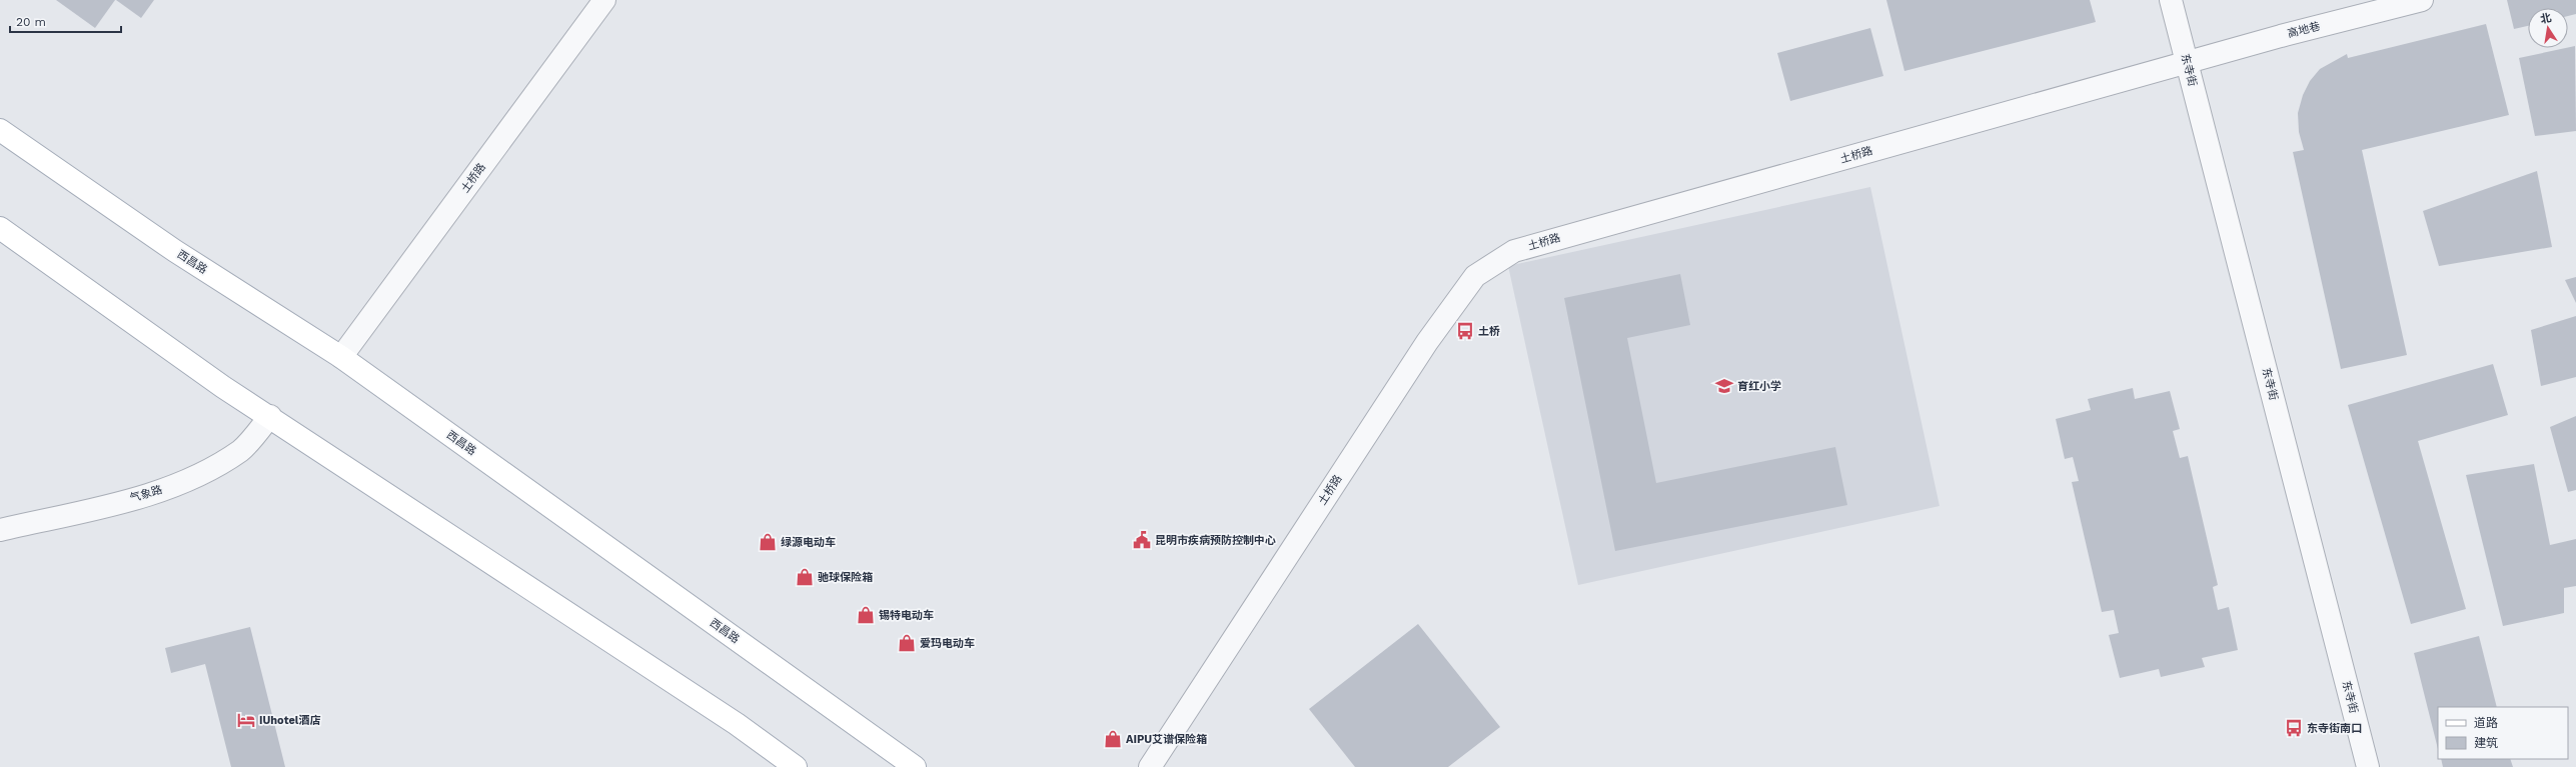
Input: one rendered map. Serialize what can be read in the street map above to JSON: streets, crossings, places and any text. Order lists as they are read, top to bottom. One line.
{"streets":{"main road":["西昌路"],"street":["高地巷","东寺街","土桥路","气象路"]},"crossings":[["高地巷","东寺街"],["高地巷","土桥路"],["东寺街","土桥路"],["土桥路","西昌路"]],"places":{"bus stop":["土桥","东寺街南口"],"school or university":["育红小学"],"public building":["昆明市疾病预防控制中心"],"shop":["绿源电动车","驰球保险箱","锡特电动车","爱玛电动车","AIPU艾谱保险箱"],"hotel":["IUhotel酒店"]},"legend":["道路","建筑"],"scale_bar":"20 m","north":"top"}
